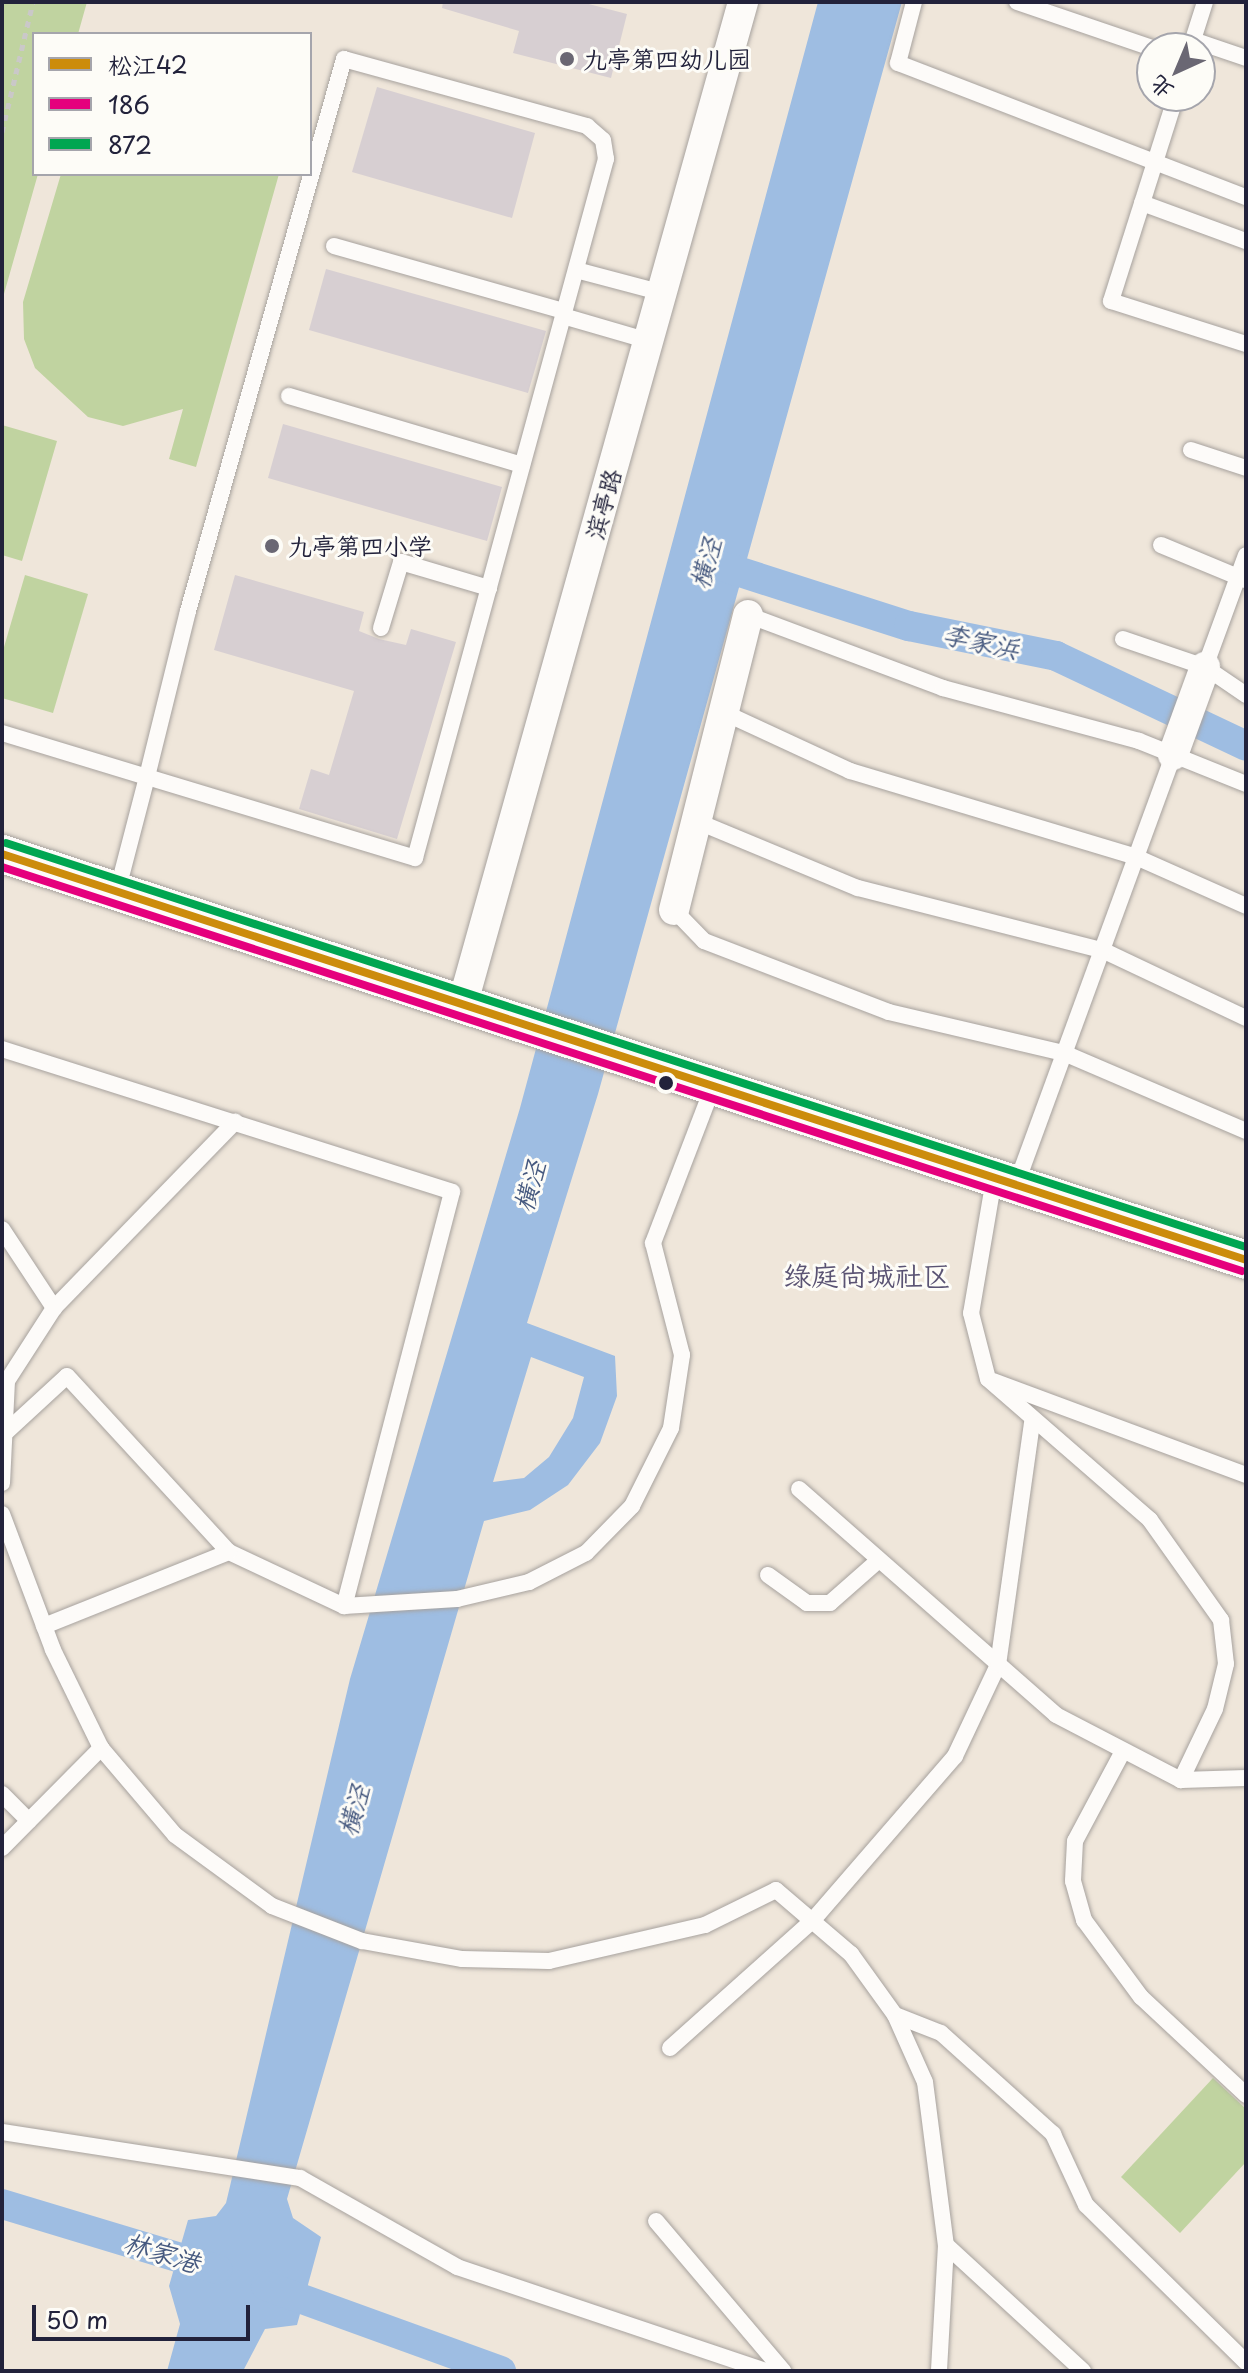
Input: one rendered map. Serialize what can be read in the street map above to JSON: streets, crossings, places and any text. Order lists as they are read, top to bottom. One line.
{"streets":{"street":["滨亭路"]},"districts":["绿庭尚城社区"],"water":["横泾","李家浜","林家港"],"places":["九亭第四幼儿园","九亭第四小学"],"lines":["transit line 872","transit line 松江42","transit line 186"],"legend":["松江42","186","872"],"scale_bar":"50 m","north":"bottom left"}
